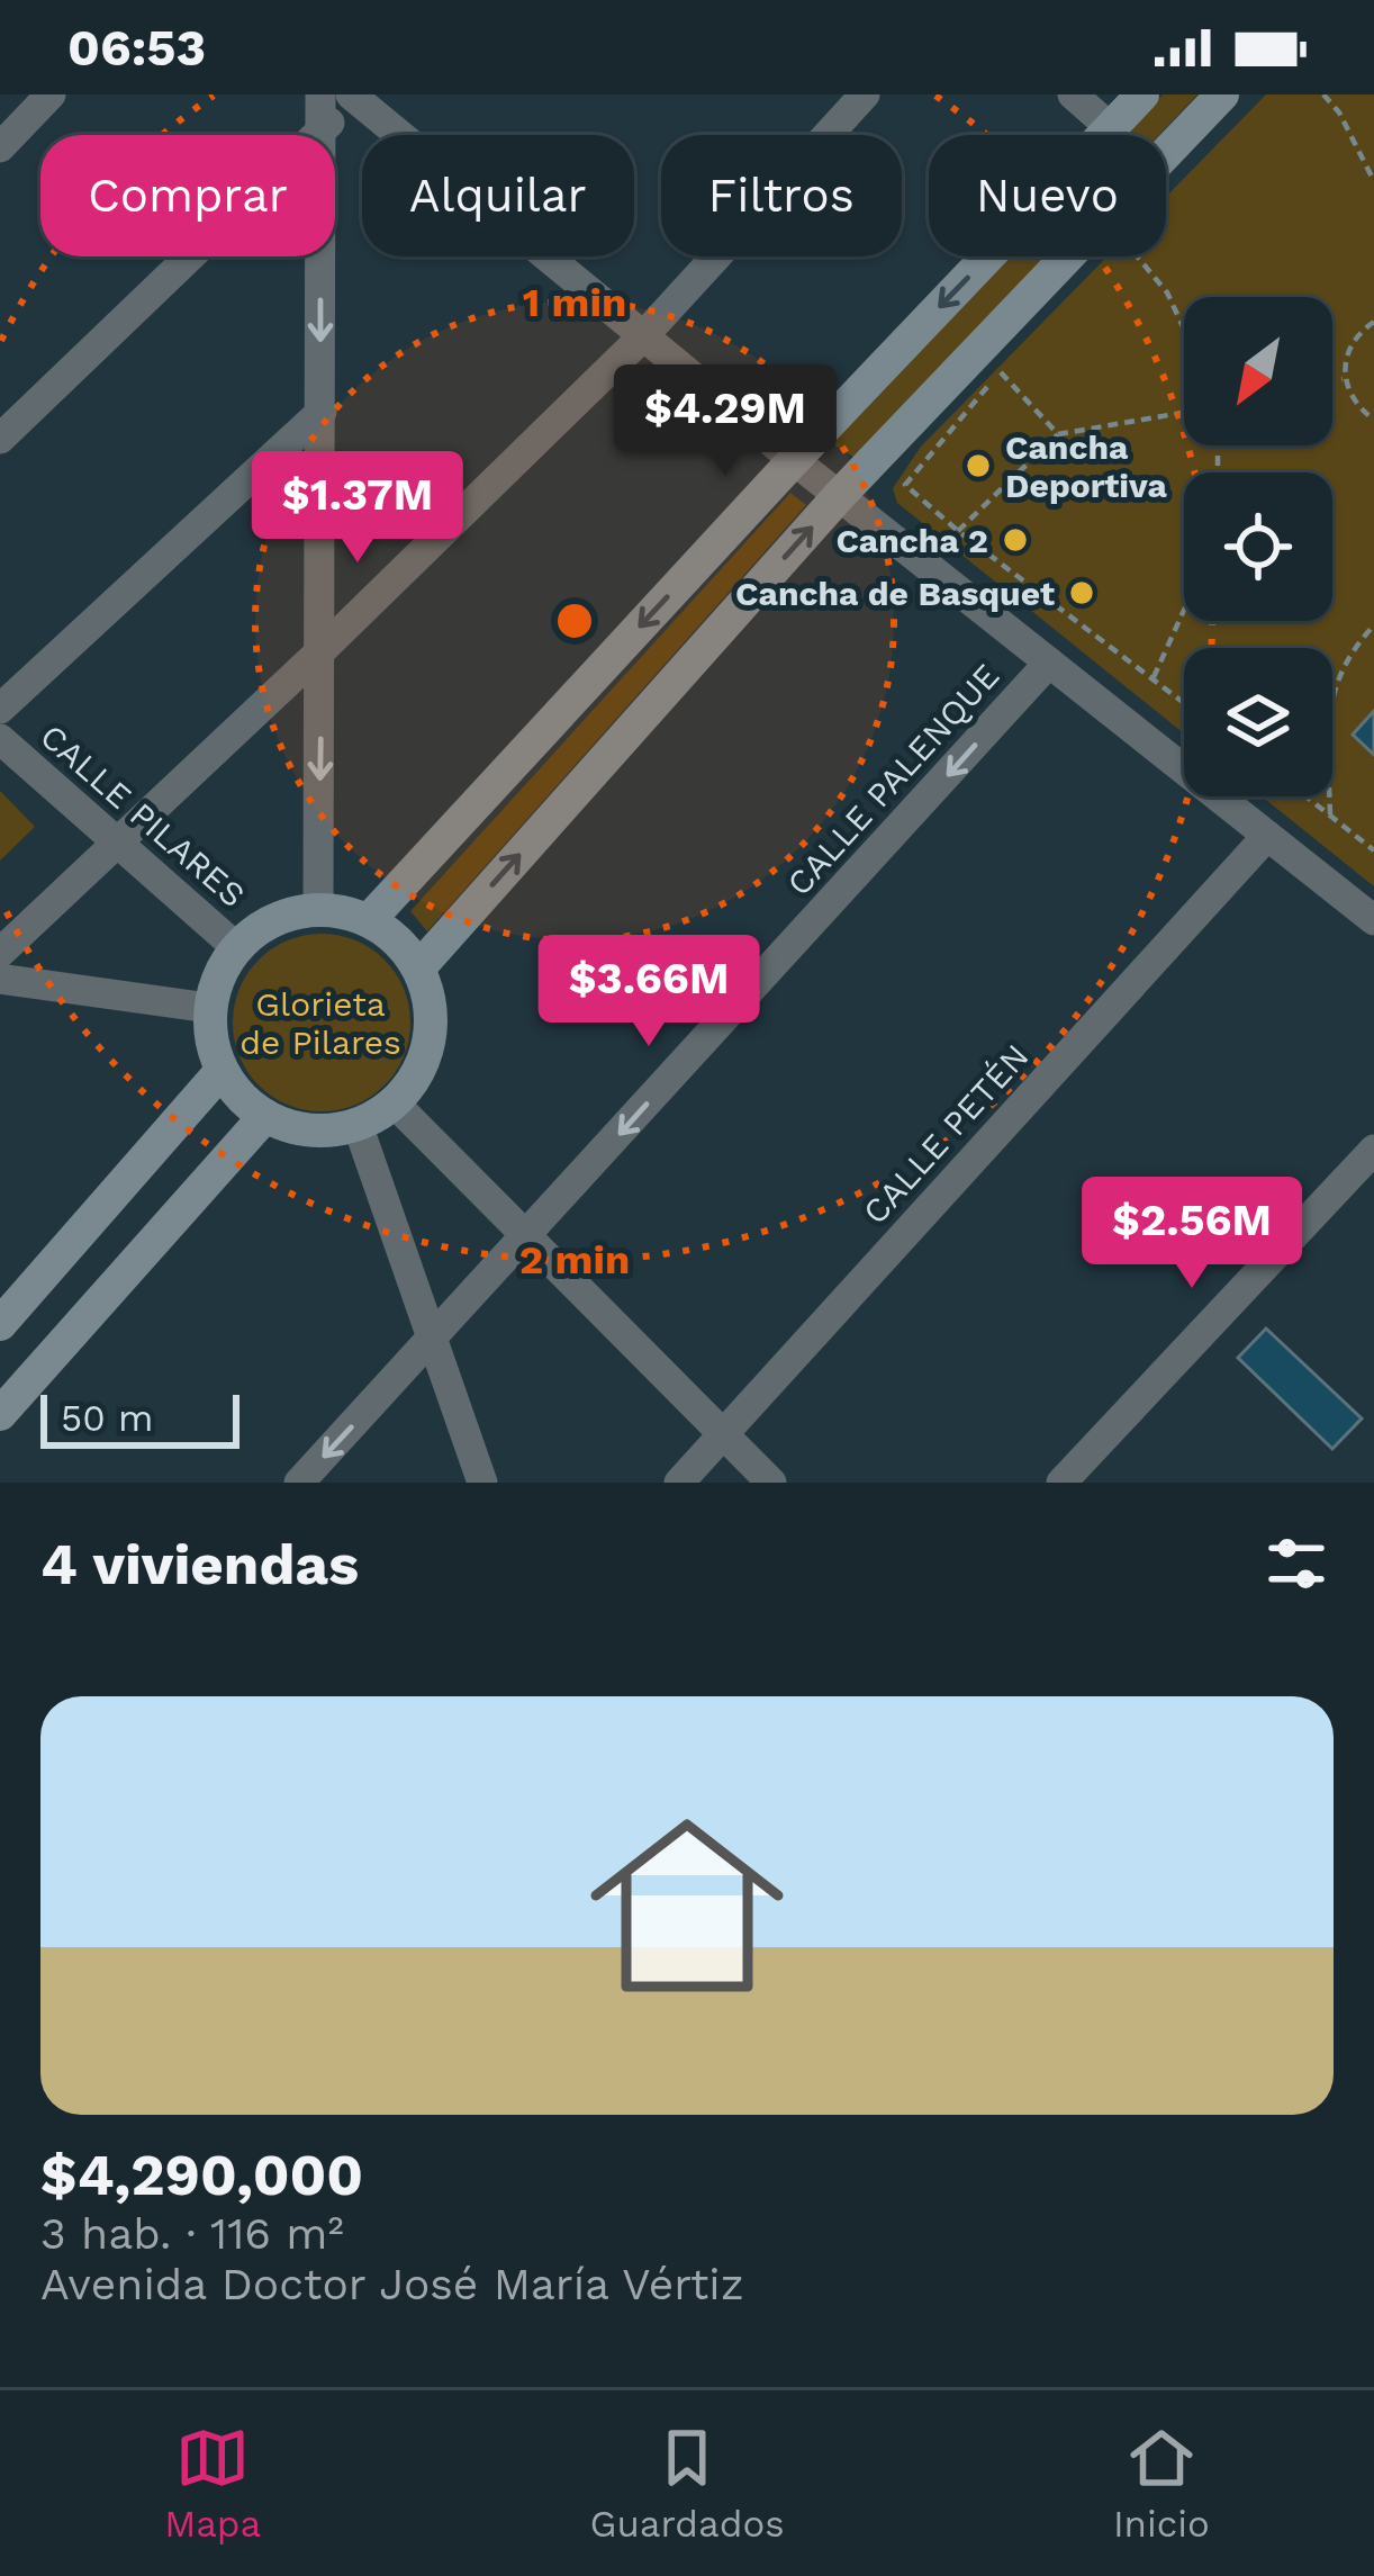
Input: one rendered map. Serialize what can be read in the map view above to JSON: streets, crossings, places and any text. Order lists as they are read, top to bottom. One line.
{"streets":{"street":["CALLE PALENQUE","CALLE PILARES","CALLE PETÉN"]},"one_way":["CALLE PALENQUE"],"parks":["Glorieta de Pilares"],"places":["Cancha Deportiva","Cancha 2","Cancha de Basquet"],"scale_bar":"50 m","north":"bottom left","page":{"status":"06:53","chip":["Comprar","Alquilar","Filtros","Nuevo"],"price":["$4.29M","$1.37M","$3.66M","$2.56M"],"scale":"50 m","heading":"4 viviendas","list":[{"name":"$4,290,000","note":"3 hab. · 116 m² · Avenida Doctor José María Vértiz"}],"tabs":["Mapa","Guardados","Inicio"]},"rings":["1 min","2 min"]}
